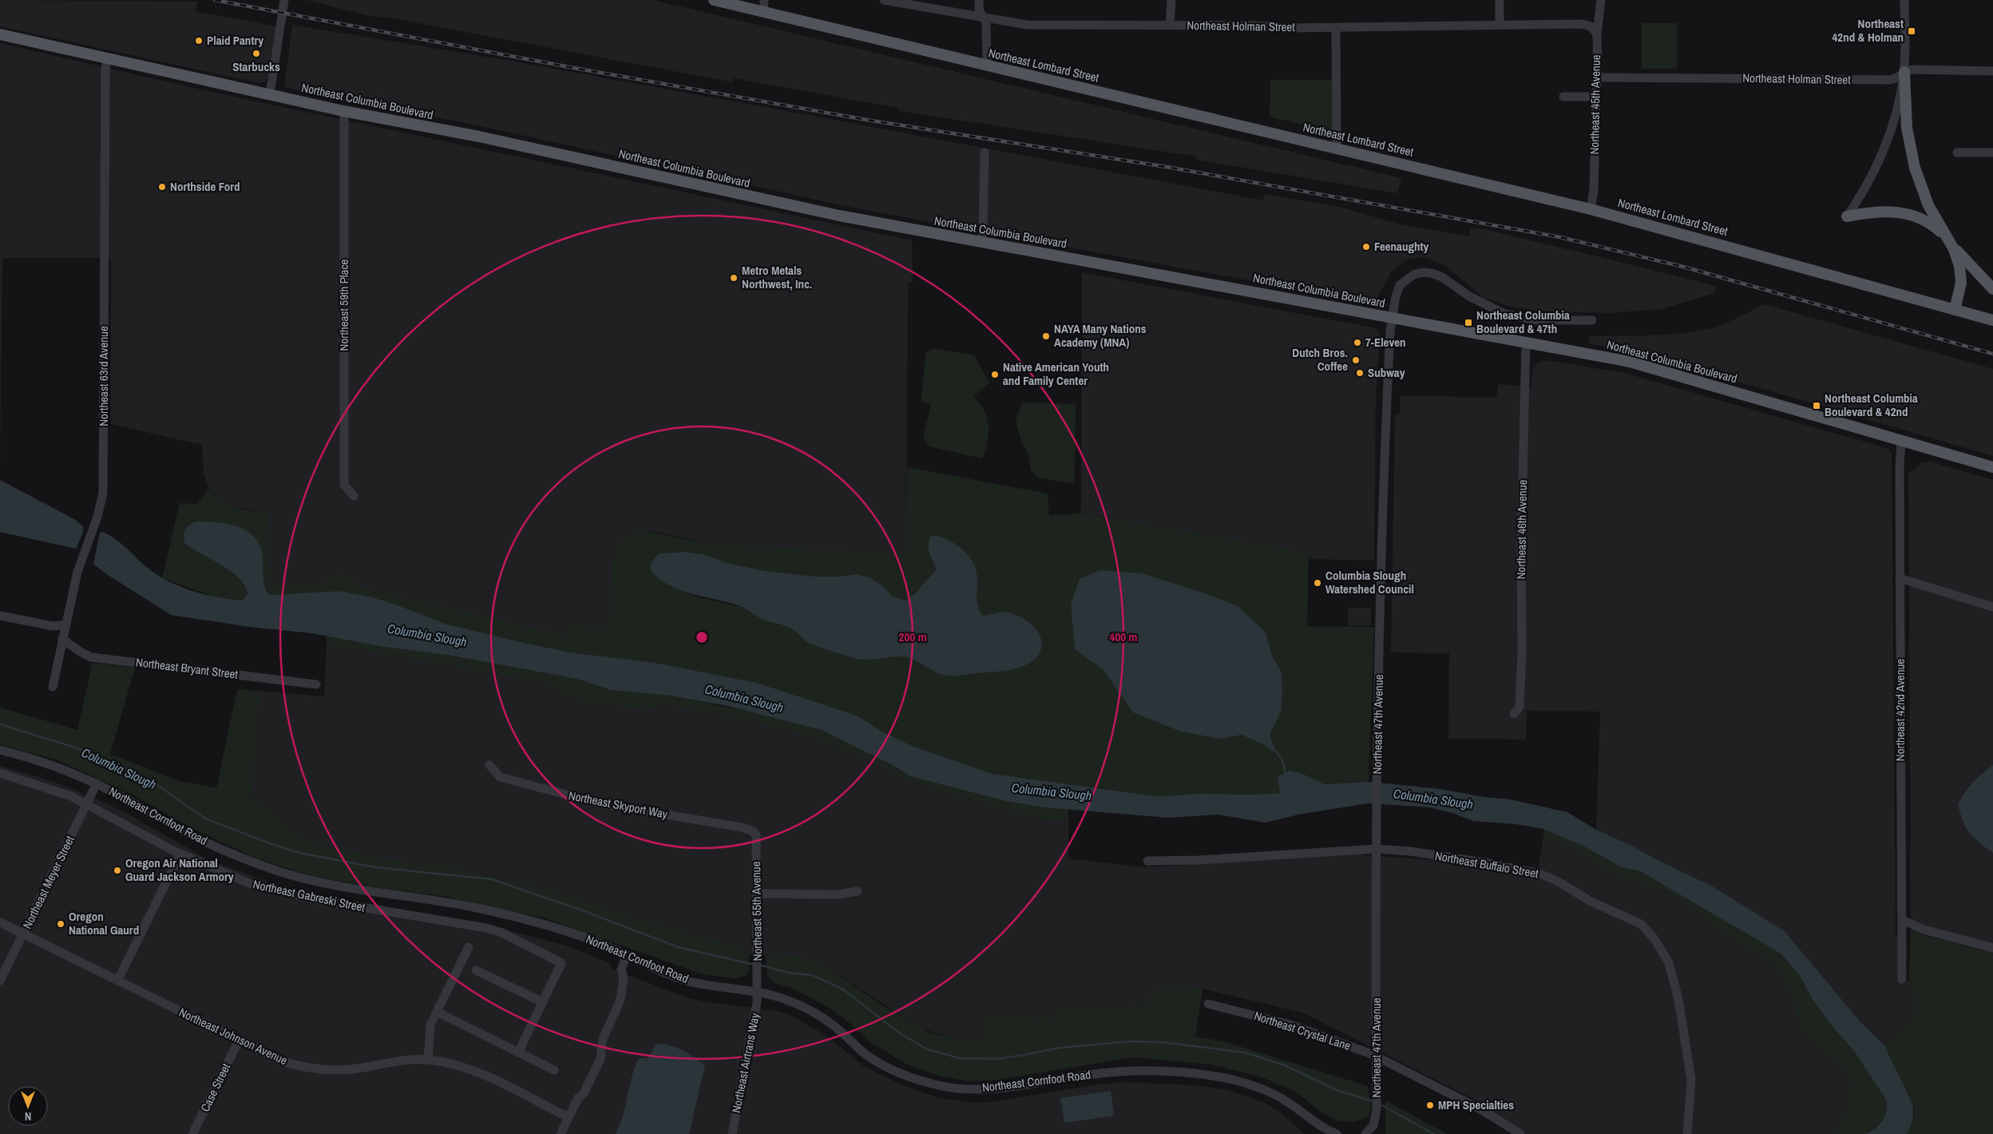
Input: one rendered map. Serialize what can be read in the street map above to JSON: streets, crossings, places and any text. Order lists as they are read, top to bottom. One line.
{"streets":{"main road":["Northeast Lombard Street","Northeast Columbia Boulevard"],"street":["Northeast Holman Street","Northeast 45th Avenue","Northeast 59th Place","Northeast 63rd Avenue","Northeast 46th Avenue","Northeast Bryant Street","Northeast 42nd Avenue","Northeast 47th Avenue","Northeast Skyport Way","Northeast Cornfoot Road","Northeast Buffalo Street","Northeast Meyer Street","Northeast Gabreski Street","Northeast 55th Avenue","Northeast Crystal Lane","Northeast Johnson Avenue","Northeast Airtrans Way","Case Street"]},"crossings":[["Northeast Holman Street","Northeast 45th Avenue"],["Northeast Lombard Street","Northeast 45th Avenue"],["Northeast Columbia Boulevard","Northeast 59th Place"],["Northeast Columbia Boulevard","Northeast 63rd Avenue"],["Northeast Columbia Boulevard","Northeast 46th Avenue"],["Northeast Columbia Boulevard","Northeast 42nd Avenue"],["Northeast Columbia Boulevard","Northeast 47th Avenue"],["Northeast 63rd Avenue","Northeast Bryant Street"],["Northeast 47th Avenue","Northeast Buffalo Street"],["Northeast 47th Avenue","Northeast Crystal Lane"],["Northeast Skyport Way","Northeast 55th Avenue"],["Northeast Cornfoot Road","Northeast Meyer Street"],["Northeast Cornfoot Road","Northeast 55th Avenue"],["Northeast Cornfoot Road","Northeast Airtrans Way"],["Northeast Meyer Street","Northeast Gabreski Street"],["Northeast Meyer Street","Northeast Johnson Avenue"],["Northeast 55th Avenue","Northeast Airtrans Way"],["Northeast Johnson Avenue","Case Street"]],"water":["Columbia Slough"],"places":{"transit":["Northeast 42nd & Holman","Northeast Columbia Boulevard & 47th","Northeast Columbia Boulevard & 42nd"],"other":["Plaid Pantry","Starbucks","Northside Ford","Feenaughty","Metro Metals Northwest, Inc.","NAYA Many Nations Academy (MNA)","7-Eleven","Dutch Bros. Coffee","Subway","Native American Youth and Family Center","Columbia Slough Watershed Council","Oregon Air National Guard Jackson Armory","Oregon National Gaurd","MPH Specialties"]},"north":"bottom","rings":["200 m","400 m"]}
